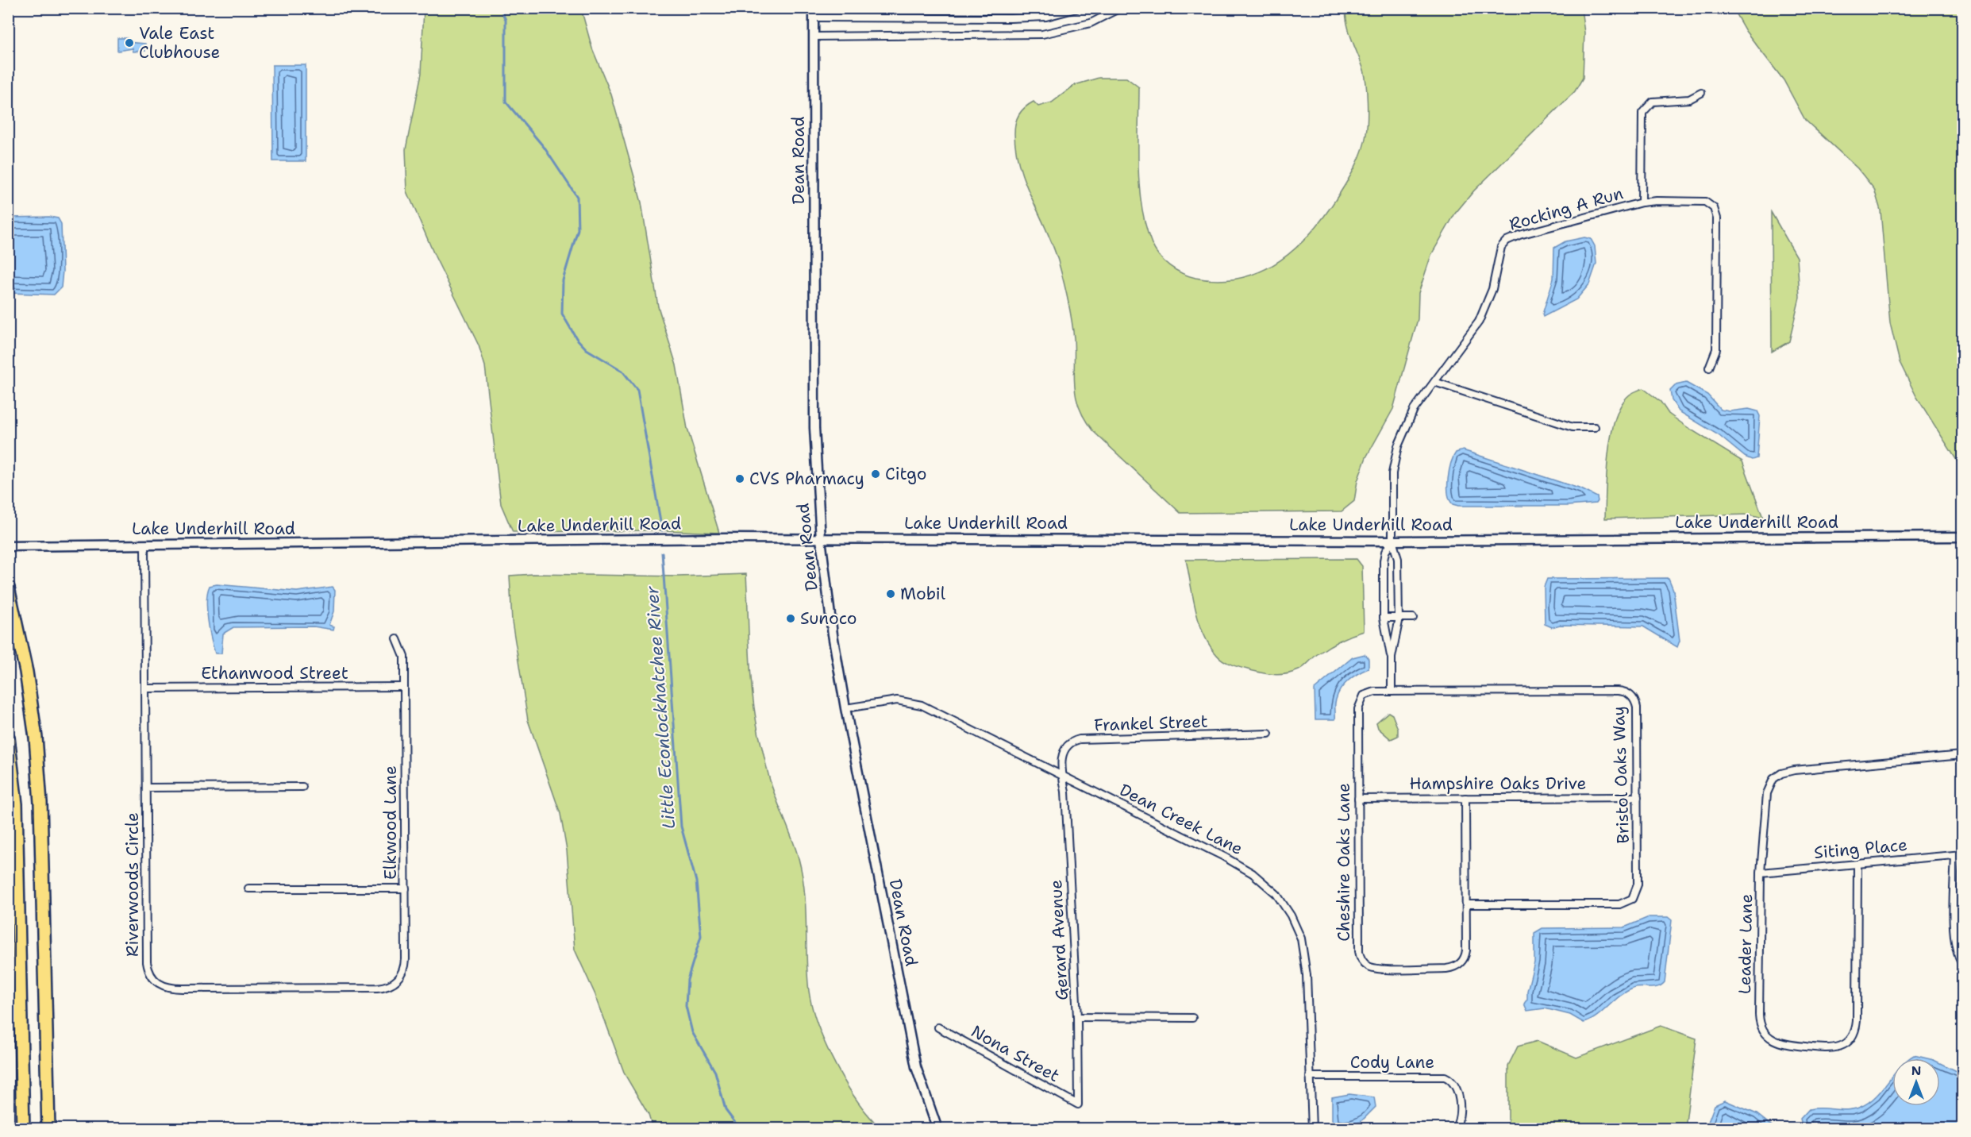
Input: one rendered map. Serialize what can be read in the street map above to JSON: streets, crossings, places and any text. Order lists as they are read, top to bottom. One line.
{"streets":{"street":["Dean Road","Rocking A Run","Lake Underhill Road","Ethanwood Street","Frankel Street","Bristol Oaks Way","Hampshire Oaks Drive","Dean Creek Lane","Elkwood Lane","Siting Place","Cheshire Oaks Lane","Riverwoods Circle","Gerard Avenue","Leader Lane","Nona Street","Cody Lane"]},"crossings":[["Dean Road","Lake Underhill Road"],["Dean Road","Dean Creek Lane"],["Rocking A Run","Lake Underhill Road"],["Rocking A Run","Bristol Oaks Way"],["Rocking A Run","Cheshire Oaks Lane"],["Lake Underhill Road","Riverwoods Circle"],["Ethanwood Street","Elkwood Lane"],["Ethanwood Street","Riverwoods Circle"],["Frankel Street","Dean Creek Lane"],["Frankel Street","Gerard Avenue"],["Bristol Oaks Way","Hampshire Oaks Drive"],["Bristol Oaks Way","Cheshire Oaks Lane"],["Hampshire Oaks Drive","Cheshire Oaks Lane"],["Dean Creek Lane","Gerard Avenue"],["Dean Creek Lane","Cody Lane"],["Elkwood Lane","Riverwoods Circle"],["Siting Place","Leader Lane"],["Gerard Avenue","Nona Street"]],"water":["Little Econlockhatchee River"],"places":["Vale East Clubhouse","Citgo","CVS Pharmacy","Mobil","Sunoco"],"north":"top"}
